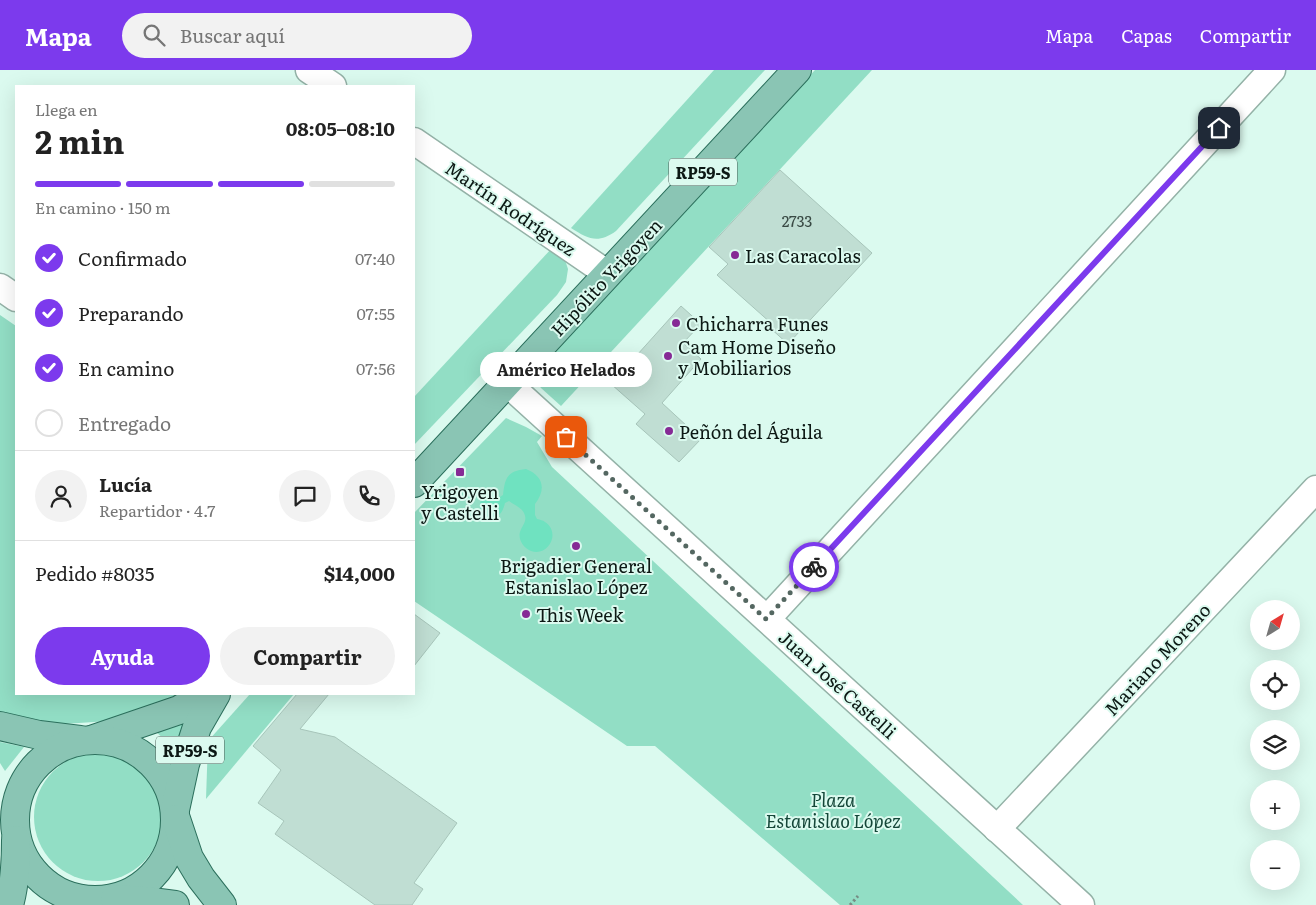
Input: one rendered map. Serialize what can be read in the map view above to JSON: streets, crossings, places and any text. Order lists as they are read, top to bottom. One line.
{"streets":{"main road":["RP59-S","Hipólito Yrigoyen"],"street":["Martín Rodríguez","Mariano Moreno","Juan José Castelli"]},"crossings":[["Martín Rodríguez","Hipólito Yrigoyen"],["Hipólito Yrigoyen","Juan José Castelli"],["Mariano Moreno","Juan José Castelli"]],"parks":["Plaza Estanislao López"],"places":{"other":["Las Caracolas","Chicharra Funes","Cam Home Diseño y Mobiliarios","Peñón del Águila","Américo Helados","Brigadier General Estanislao López","This Week"],"transit":["Yrigoyen y Castelli"]},"house_numbers":["2733"],"north":"top right","page":{"header":"Mapa","search":"Buscar aquí","nav":["Mapa","Capas","Compartir"],"heading":["2 min","Llega en","08:05–08:10"],"panel":["Lucía","Repartidor · 4.7","Pedido #8035","$14,000"],"bar":"En camino · 150 m","list":[["Confirmado","07:40"],["Preparando","07:55"],["En camino","07:56"],"Entregado"],"bubble":"Américo Helados","map_buttons":["+","−"],"buttons":["Ayuda","Compartir"]}}
